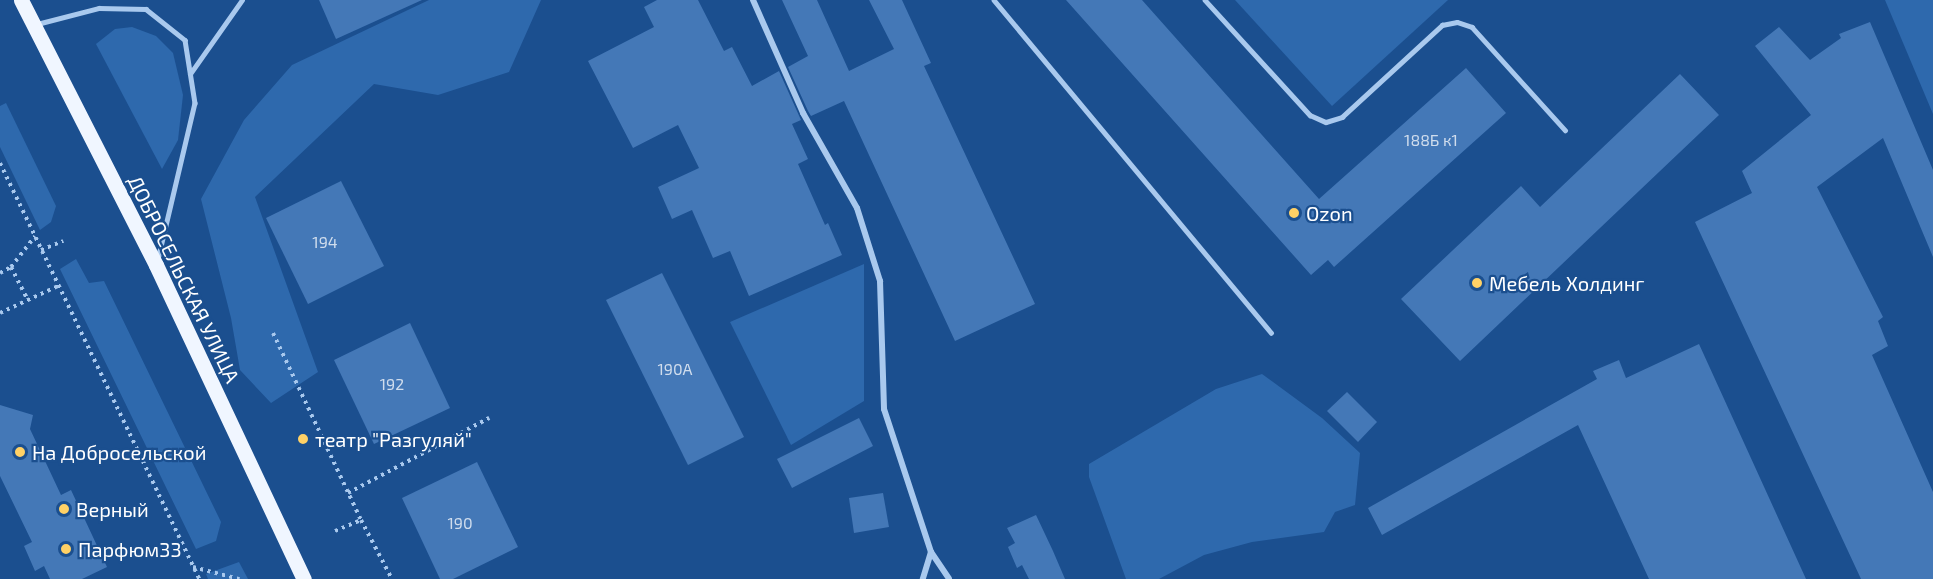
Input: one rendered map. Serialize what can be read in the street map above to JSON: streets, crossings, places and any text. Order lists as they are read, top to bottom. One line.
{"streets":{"main road":["ДОБРОСЕЛЬСКАЯ УЛИЦА"]},"places":["Ozon","Мебель Холдинг","театр \"Разгуляй\"","На Добросельской","Верный","Парфюм33"],"house_numbers":["188Б к1","194","190А","192","190"]}
